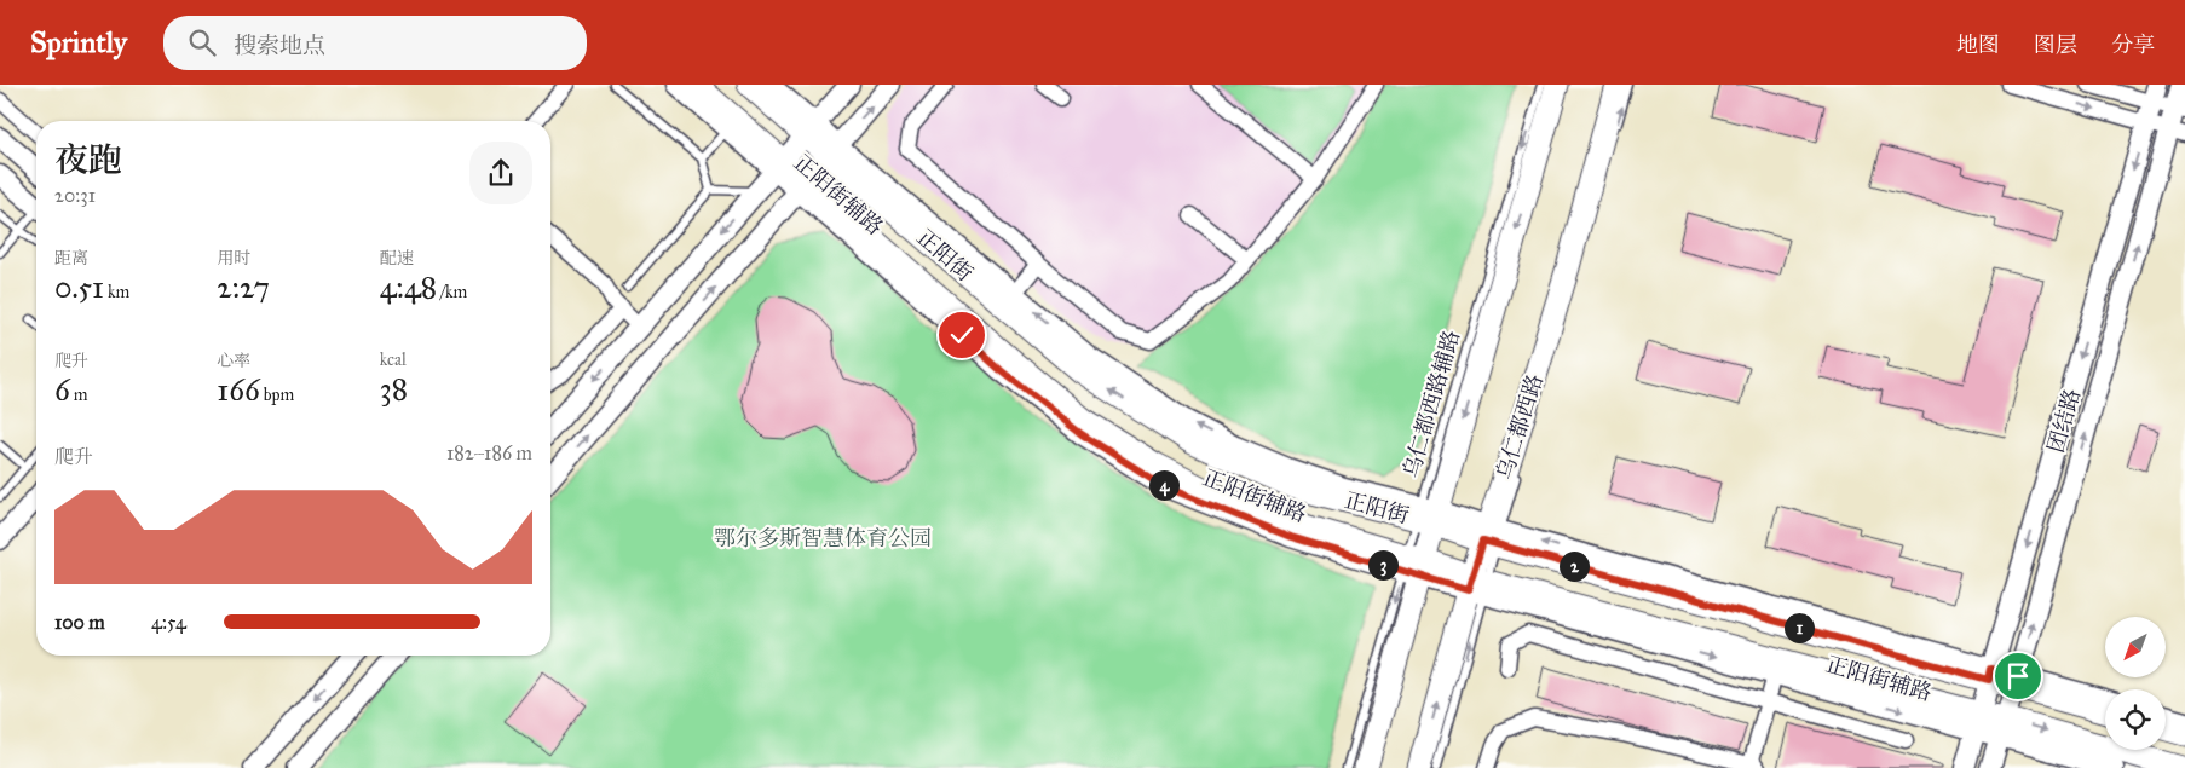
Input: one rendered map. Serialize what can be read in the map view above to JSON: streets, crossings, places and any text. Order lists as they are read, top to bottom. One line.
{"streets":{"main road":["正阳街","乌仁都西路"],"street":["正阳街辅路","团结路"],"lane":["乌仁都西路辅路"]},"crossings":[["正阳街辅路","正阳街"],["正阳街辅路","乌仁都西路辅路"],["正阳街辅路","乌仁都西路"],["正阳街","乌仁都西路辅路"],["正阳街","团结路"],["正阳街","乌仁都西路"]],"one_way":["乌仁都西路辅路"],"parks":["鄂尔多斯智慧体育公园"],"north":"bottom left","page":{"header":"Sprintly","search":"搜索地点","nav":["地图","图层","分享"],"heading":["夜跑","20:31"],"stats":[["距离","0.51 km"],["用时","2:27"],["配速","4:48 /km"],["爬升","6 m"],["心率","166 bpm"],["kcal","38"]],"chart":["爬升","182–186 m"],"pins":["4","3","2","1"],"list":[{"name":"100 m","note":"4:54"}]}}
